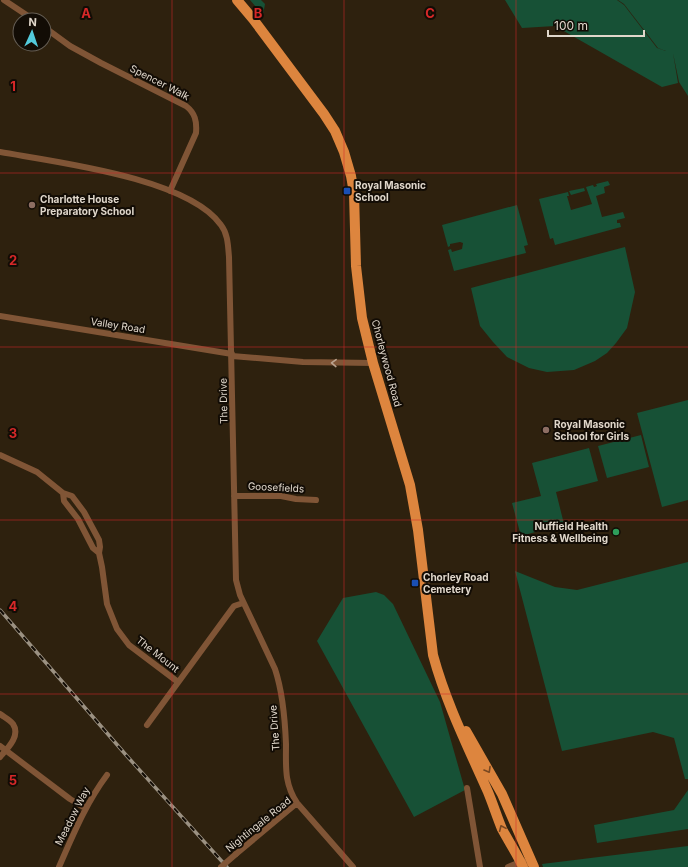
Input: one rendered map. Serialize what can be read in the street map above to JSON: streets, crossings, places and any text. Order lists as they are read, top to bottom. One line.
{"streets":{"main road":["Chorleywood Road"],"street":["Spencer Walk","Valley Road","The Drive","Goosefields","The Mount","Meadow Way","Nightingale Road"]},"crossings":[["Spencer Walk","The Drive"],["Valley Road","Chorleywood Road"],["Valley Road","The Drive"],["The Drive","Goosefields"],["The Drive","Nightingale Road"]],"one_way":["Valley Road"],"places":{"transit":["Royal Masonic School","Chorley Road Cemetery"],"other":["Charlotte House Preparatory School","Royal Masonic School for Girls","Nuffield Health Fitness & Wellbeing"]},"scale_bar":"100 m","north":"top","grid":{"columns":["A","B","C"],"rows":["1","2","3","4","5"]}}
